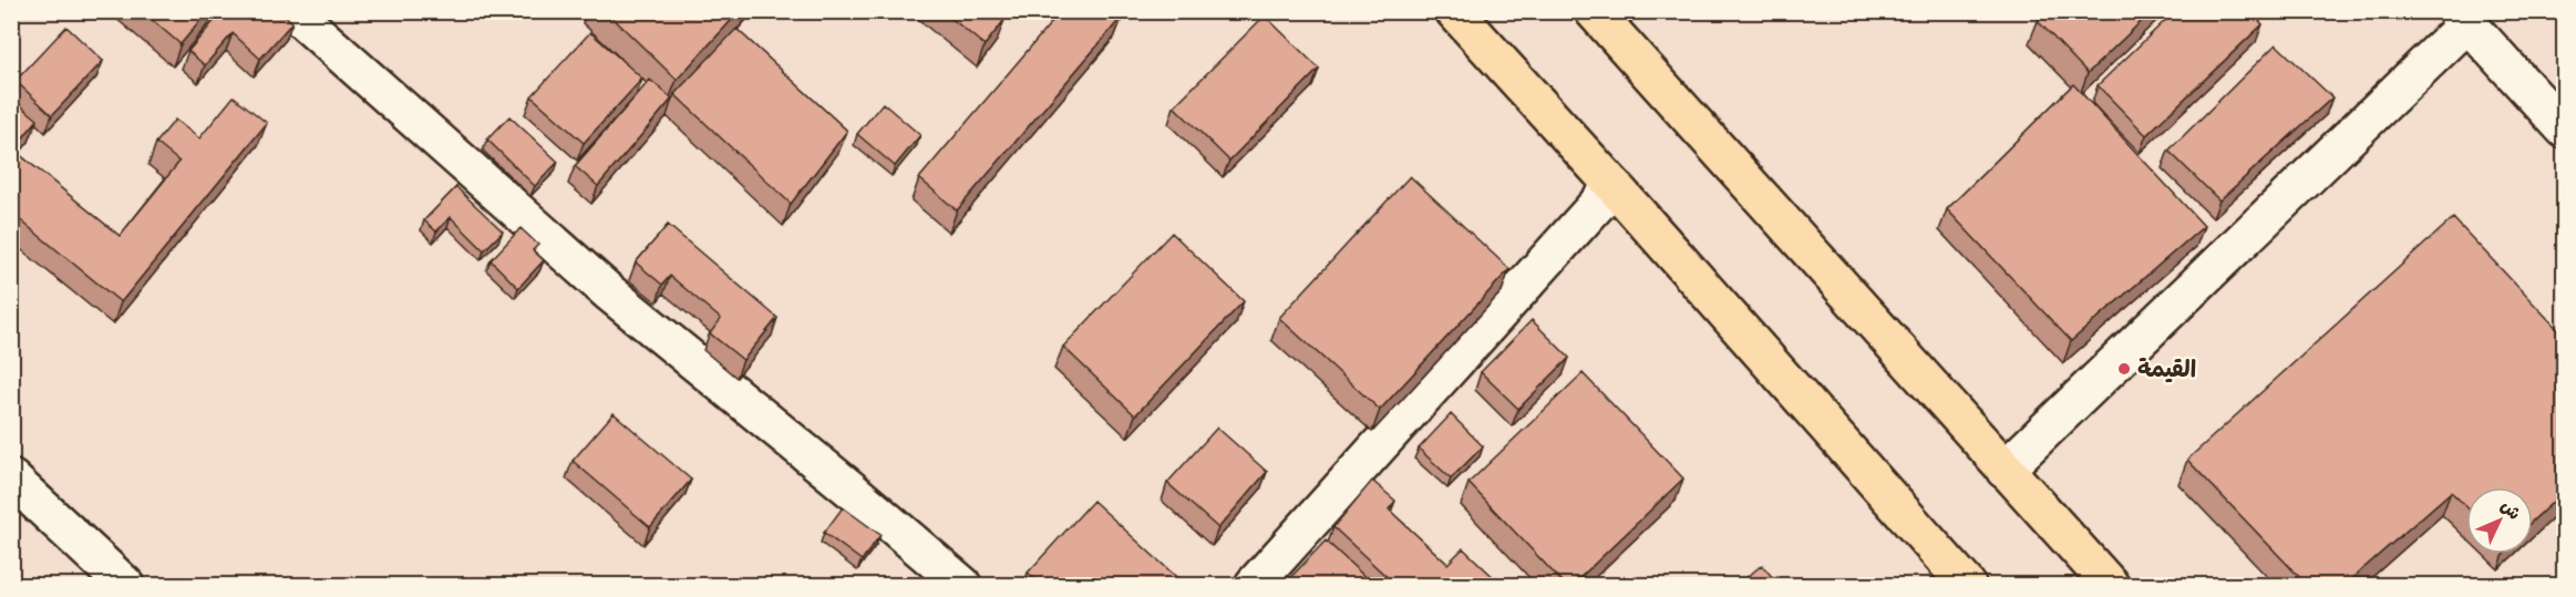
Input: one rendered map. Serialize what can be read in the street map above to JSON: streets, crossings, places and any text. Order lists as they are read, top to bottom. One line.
{"places":["القيمة"],"north":"top right"}
